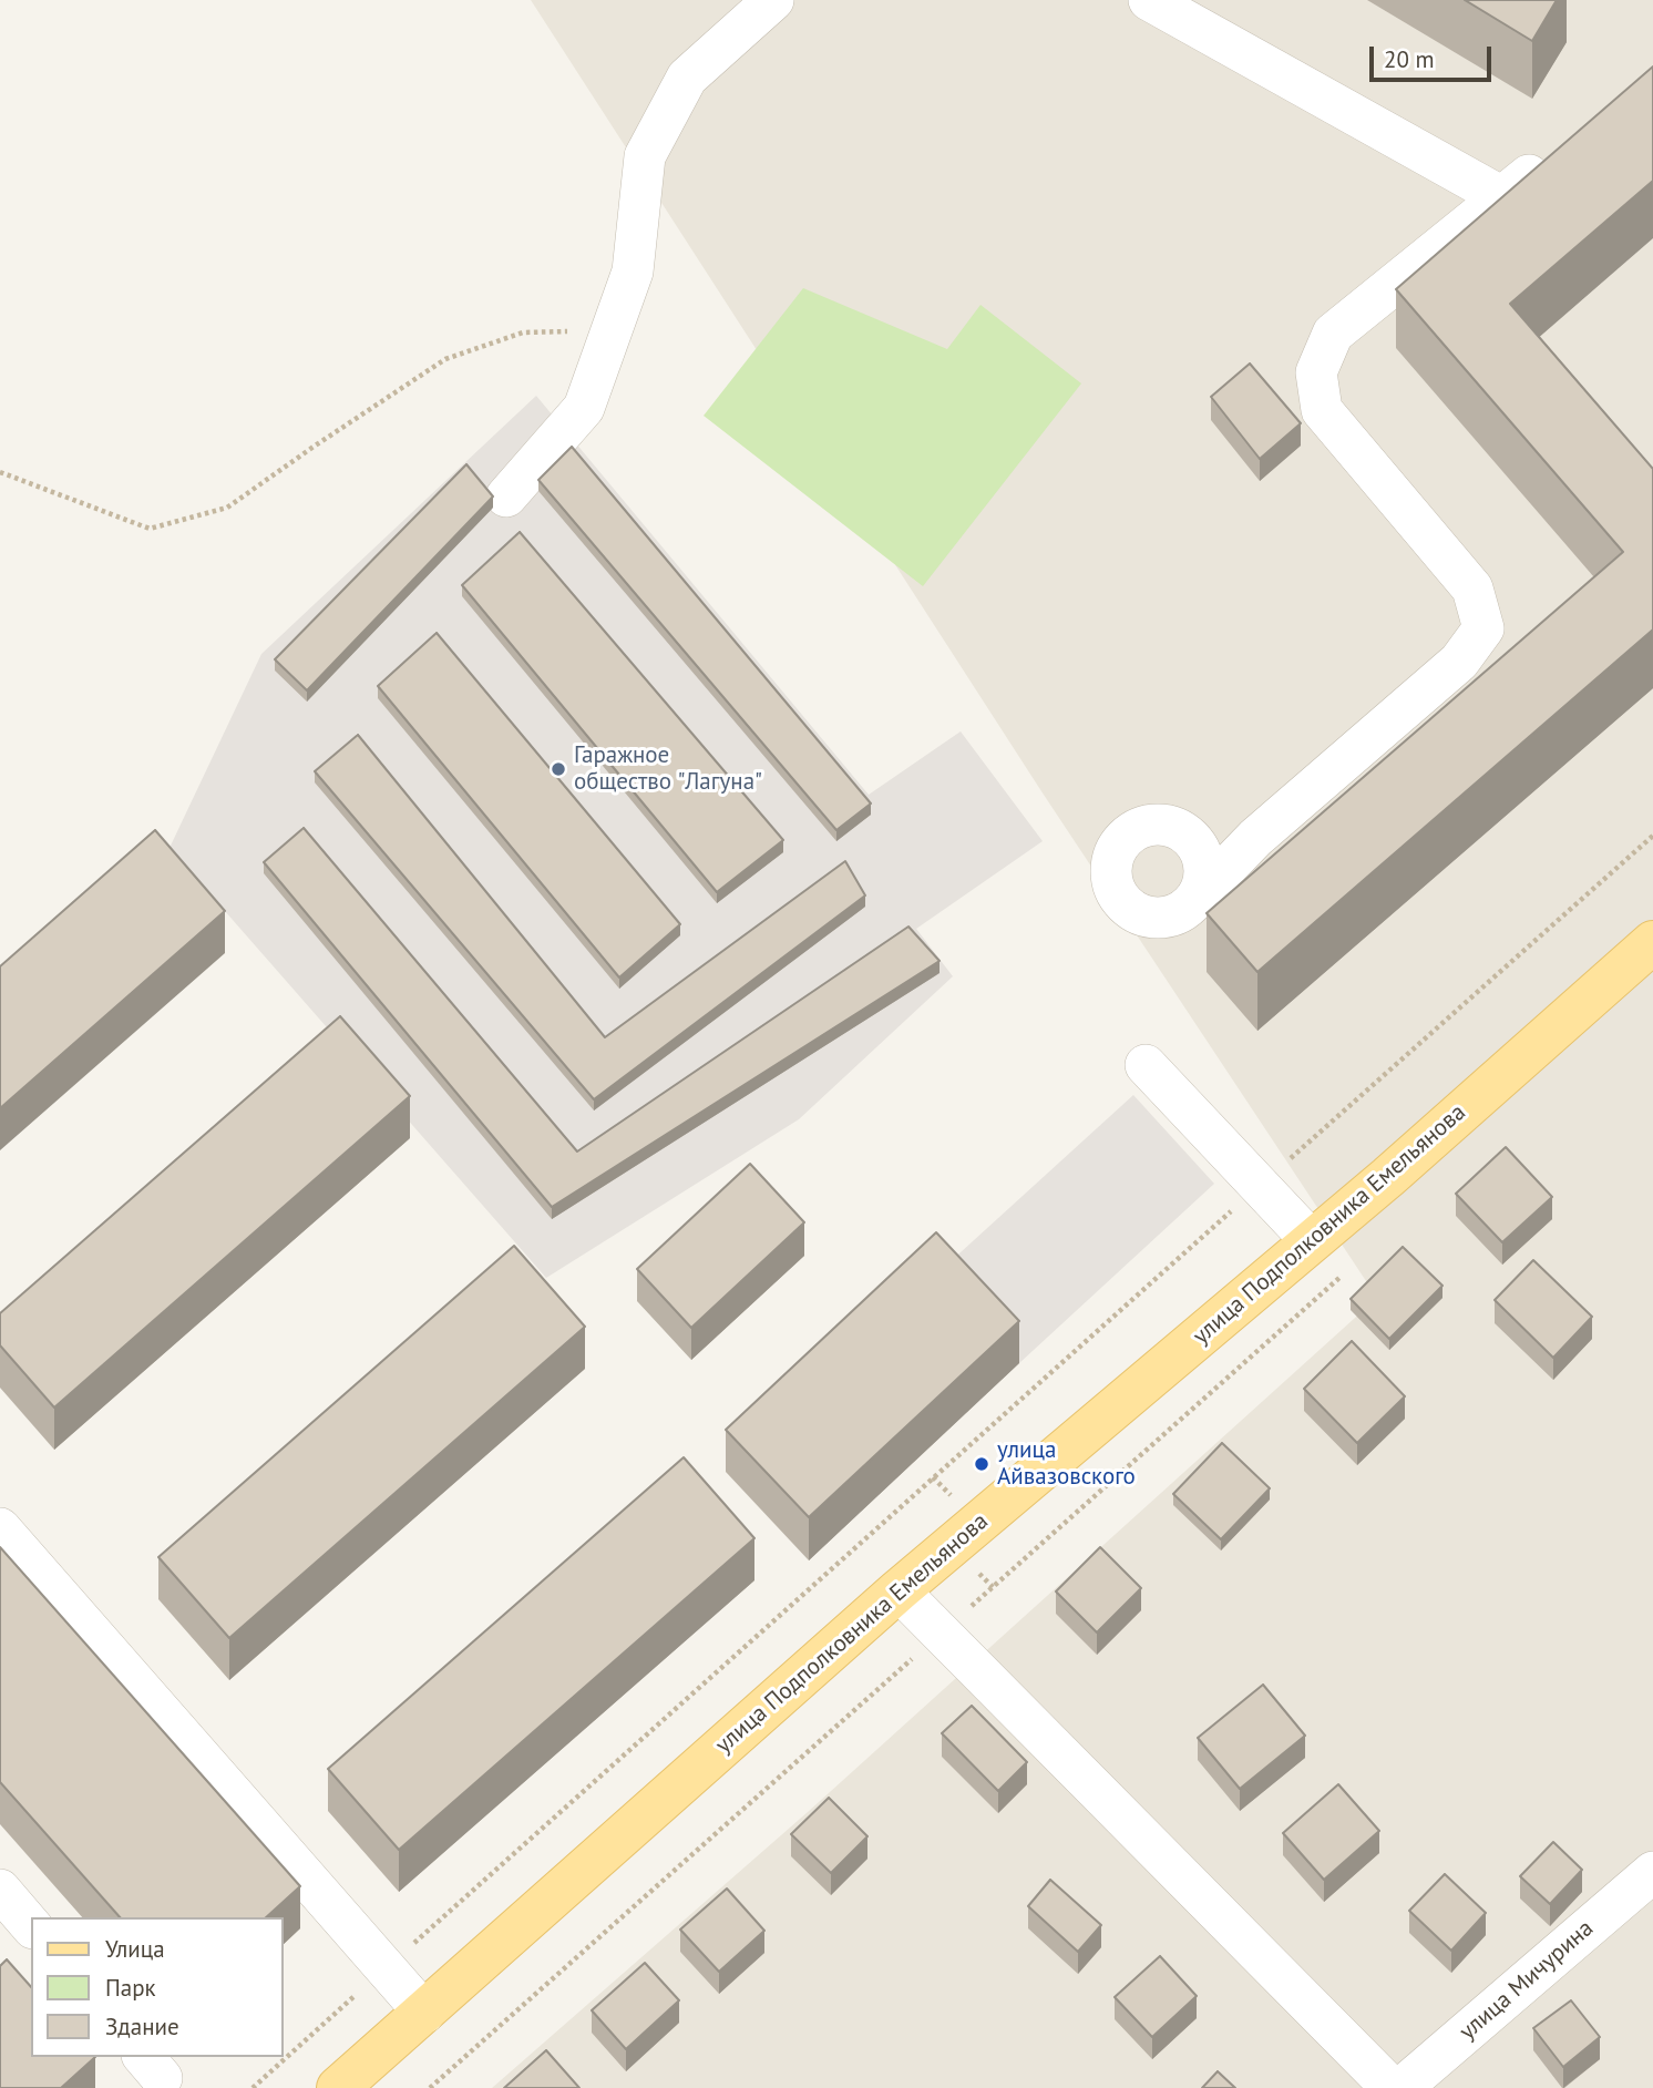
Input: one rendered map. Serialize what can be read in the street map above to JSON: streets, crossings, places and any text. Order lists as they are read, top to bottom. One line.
{"streets":{"main road":["улица Подполковника Емельянова"],"street":["улица Мичурина"]},"places":["Гаражное общество \"Лагуна\"","улица Айвазовского"],"legend":["Улица","Парк","Здание"],"scale_bar":"20 m"}
